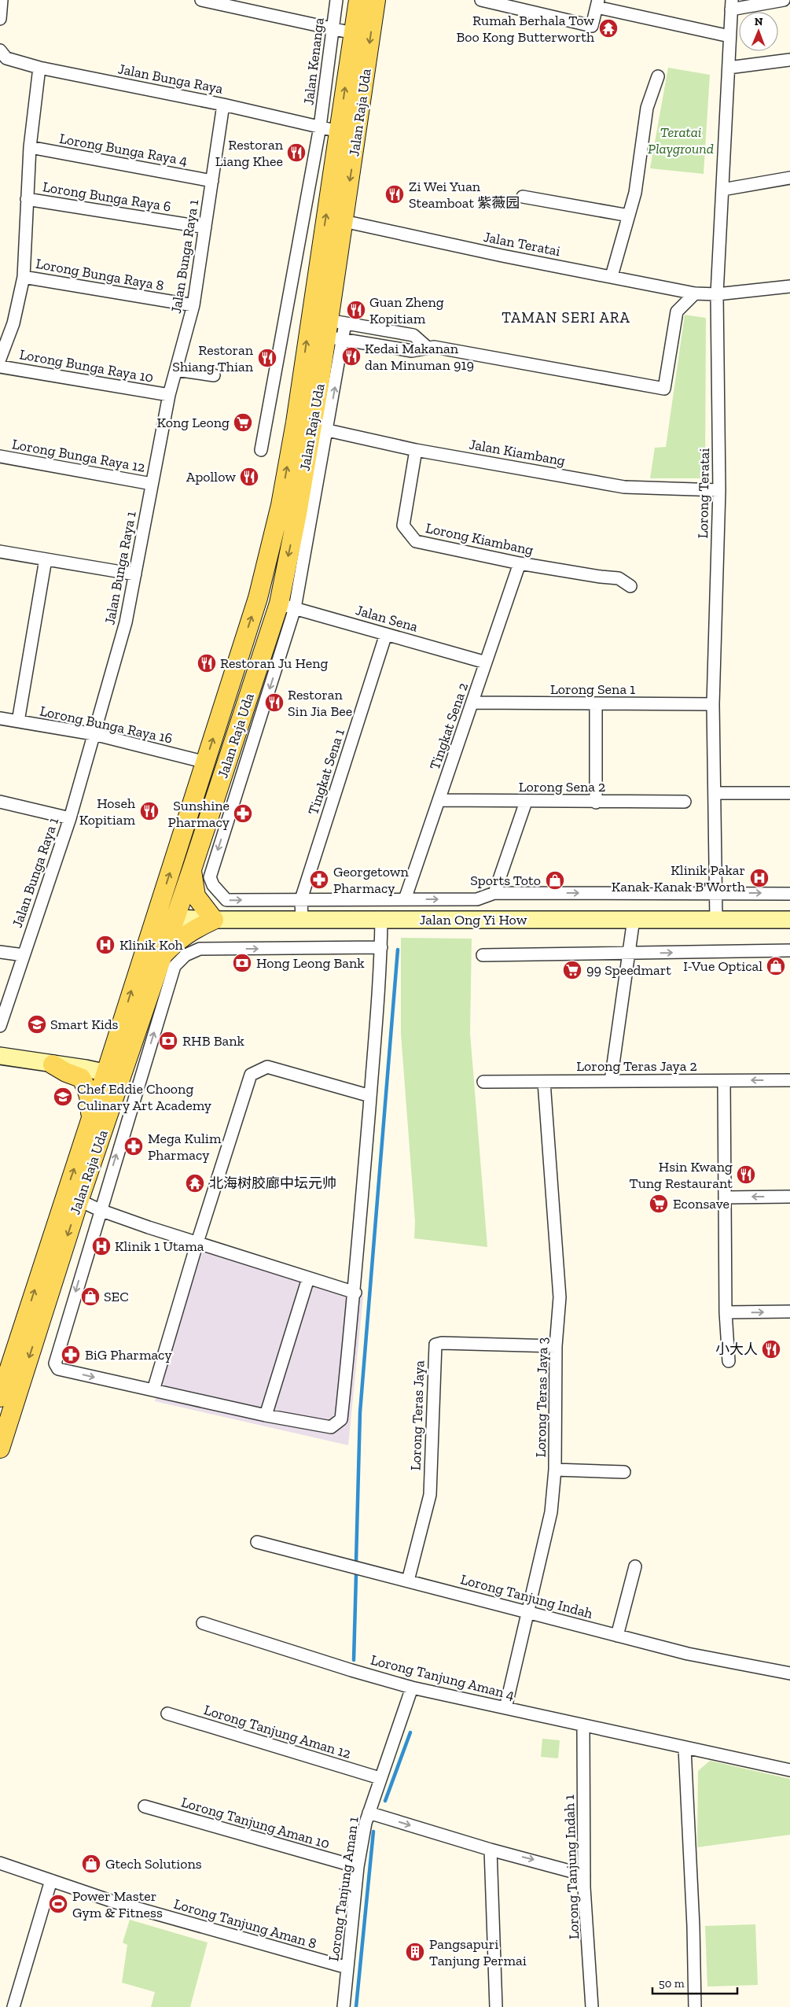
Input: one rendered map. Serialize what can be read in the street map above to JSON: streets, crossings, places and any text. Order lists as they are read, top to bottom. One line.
{"streets":{"main road":["Jalan Raja Uda","Jalan Ong Yi How"],"street":["Jalan Kenanga","Jalan Bunga Raya","Lorong Bunga Raya 4","Lorong Bunga Raya 6","Jalan Teratai","Jalan Bunga Raya 1","Lorong Bunga Raya 8","Lorong Bunga Raya 10","Jalan Kiambang","Lorong Bunga Raya 12","Lorong Teratai","Lorong Kiambang","Jalan Sena","Lorong Sena 1","Lorong Bunga Raya 16","Tingkat Sena 2","Tingkat Sena 1","Lorong Sena 2","Lorong Teras Jaya 2","Lorong Teras Jaya 3","Lorong Teras Jaya","Lorong Tanjung Indah","Lorong Tanjung Aman 4","Lorong Tanjung Aman 12","Lorong Tanjung Aman 10","Lorong Tanjung Indah 1","Lorong Tanjung Aman 1","Lorong Tanjung Aman 8"]},"crossings":[["Jalan Kenanga","Jalan Bunga Raya"],["Jalan Bunga Raya","Jalan Raja Uda"],["Jalan Bunga Raya","Jalan Bunga Raya 1"],["Jalan Raja Uda","Jalan Teratai"],["Jalan Raja Uda","Jalan Kiambang"],["Jalan Raja Uda","Jalan Sena"],["Jalan Raja Uda","Lorong Bunga Raya 16"],["Jalan Raja Uda","Jalan Ong Yi How"],["Lorong Bunga Raya 4","Jalan Bunga Raya 1"],["Lorong Bunga Raya 6","Jalan Bunga Raya 1"],["Jalan Teratai","Lorong Teratai"],["Jalan Bunga Raya 1","Lorong Bunga Raya 8"],["Jalan Bunga Raya 1","Lorong Bunga Raya 10"],["Jalan Bunga Raya 1","Lorong Bunga Raya 12"],["Jalan Bunga Raya 1","Lorong Bunga Raya 16"],["Jalan Kiambang","Lorong Teratai"],["Jalan Kiambang","Lorong Kiambang"],["Lorong Teratai","Lorong Sena 1"],["Lorong Teratai","Jalan Ong Yi How"],["Lorong Kiambang","Tingkat Sena 2"],["Jalan Sena","Tingkat Sena 2"],["Jalan Sena","Tingkat Sena 1"],["Lorong Sena 1","Tingkat Sena 2"],["Tingkat Sena 2","Lorong Sena 2"],["Tingkat Sena 2","Jalan Ong Yi How"],["Tingkat Sena 1","Jalan Ong Yi How"],["Lorong Teras Jaya 2","Lorong Teras Jaya 3"],["Lorong Teras Jaya 3","Lorong Teras Jaya"],["Lorong Teras Jaya 3","Lorong Tanjung Indah"],["Lorong Teras Jaya 3","Lorong Tanjung Aman 4"],["Lorong Teras Jaya","Lorong Tanjung Indah"],["Lorong Tanjung Aman 4","Lorong Tanjung Indah 1"],["Lorong Tanjung Aman 4","Lorong Tanjung Aman 1"],["Lorong Tanjung Aman 12","Lorong Tanjung Aman 1"],["Lorong Tanjung Aman 10","Lorong Tanjung Aman 1"],["Lorong Tanjung Aman 1","Lorong Tanjung Aman 8"]],"districts":["TAMAN SERI ARA"],"parks":["Teratai Playground"],"places":{"temple":["Rumah Berhala Tow Boo Kong Butterworth","北海树胶廊中坛元帅"],"restaurant":["Restoran Liang Khee","Zi Wei Yuan Steamboat 紫薇园","Guan Zheng Kopitiam","Kedai Makanan dan Minuman 919","Restoran Shiang Thian","Apollow","Restoran Ju Heng","Restoran Sin Jia Bee","Hoseh Kopitiam","Hsin Kwang Tung Restaurant","小大人"],"supermarket":["Kong Leong","99 Speedmart","Econsave"],"pharmacy":["Sunshine Pharmacy","Georgetown Pharmacy","Mega Kulim Pharmacy","BiG Pharmacy"],"hospital":["Klinik Pakar Kanak-Kanak B'Worth","Klinik Koh","Klinik 1 Utama"],"shop":["Sports Toto","I-Vue Optical","SEC","Gtech Solutions"],"bank":["Hong Leong Bank","RHB Bank"],"school or university":["Smart Kids","Chef Eddie Choong Culinary Art Academy"],"sports":["Power Master Gym & Fitness"],"building":["Pangsapuri Tanjung Permai"]},"scale_bar":"50 m","north":"top"}
